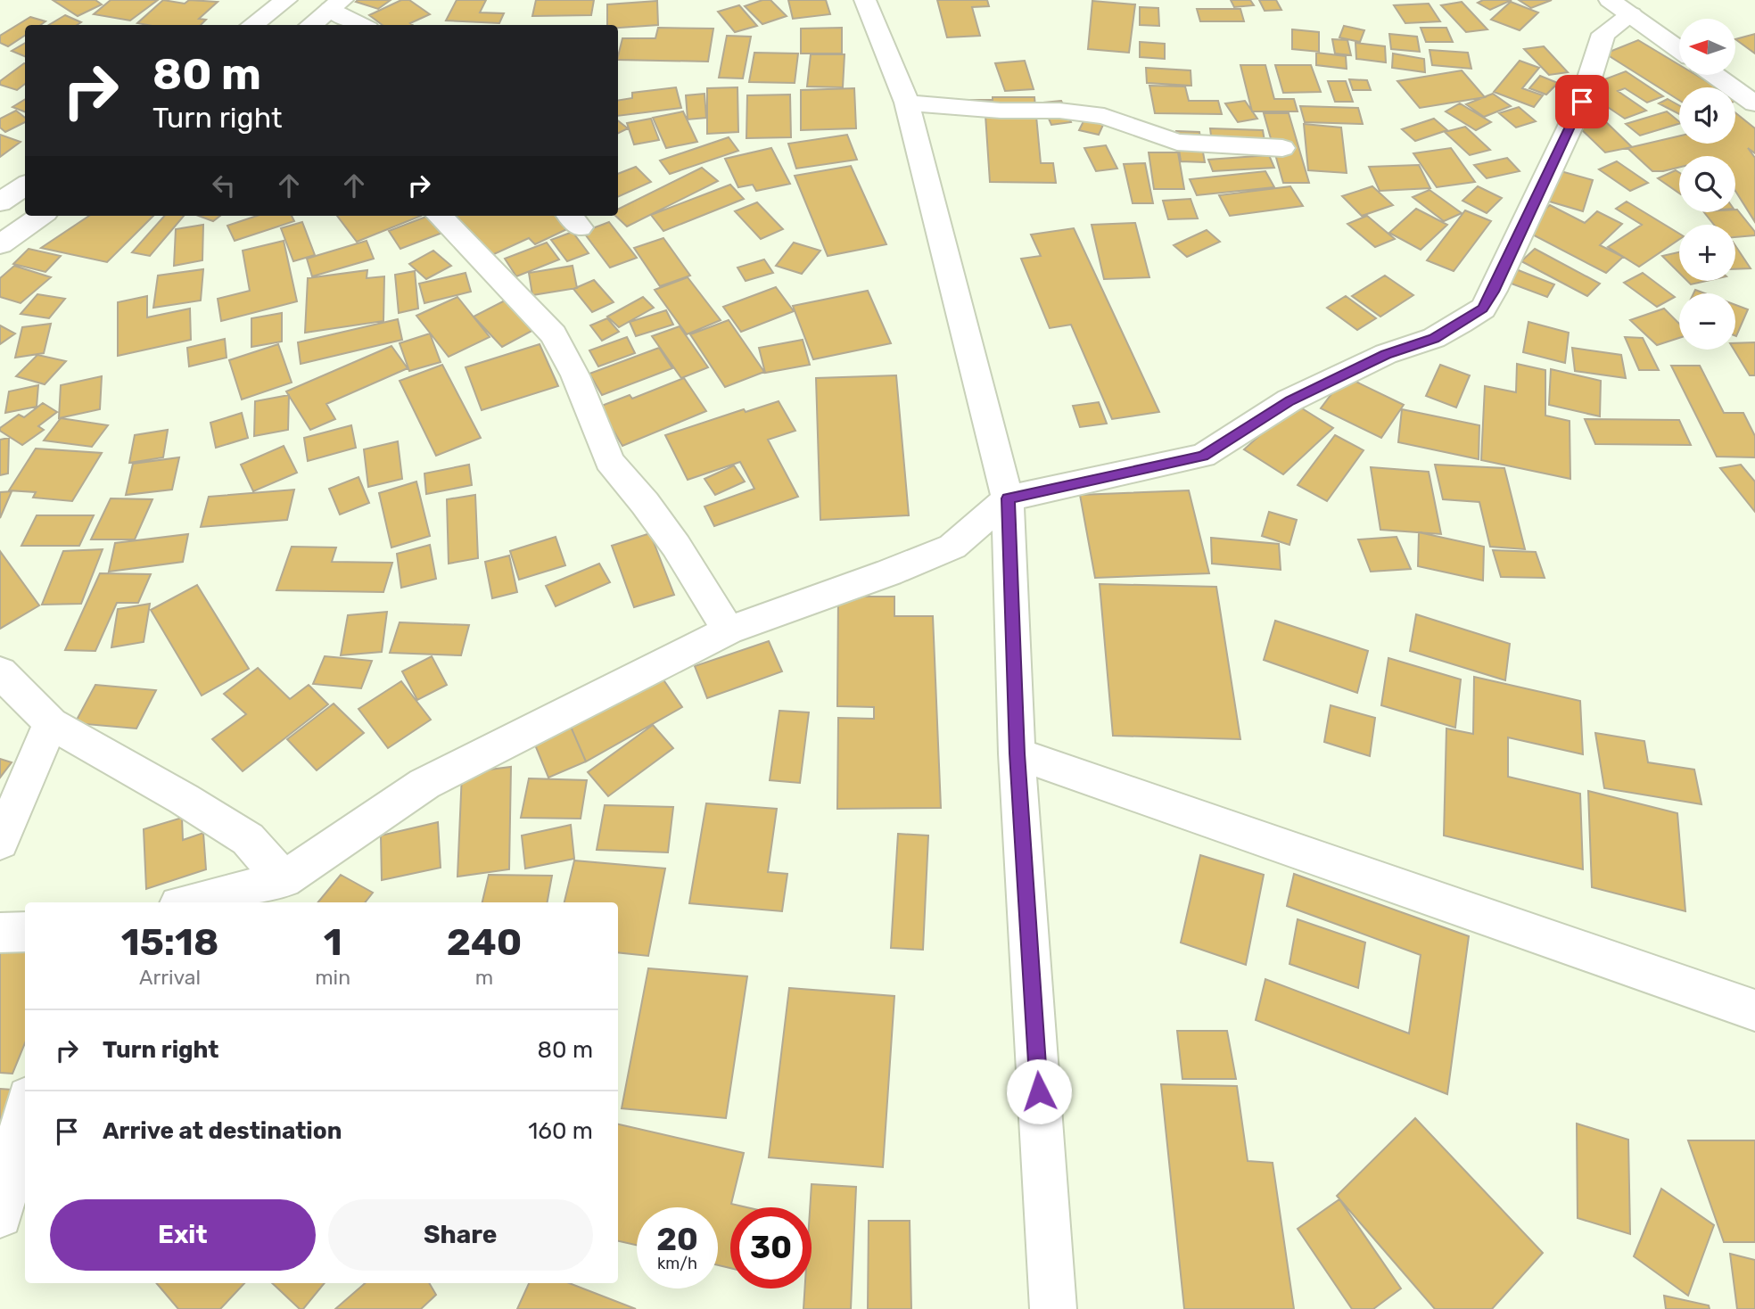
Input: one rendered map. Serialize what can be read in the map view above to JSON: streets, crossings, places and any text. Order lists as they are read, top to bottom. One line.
{"north":"left","page":{"map_buttons":["+","−"],"turn":["80 m","Turn right"],"eta":["15:18","Arrival","1","min","240","m"],"list":[{"name":"Turn right","value":"80 m"},{"name":"Arrive at destination","value":"160 m"}],"buttons":["Exit","Share"],"speed":"20 km/h","limit":"30"}}
